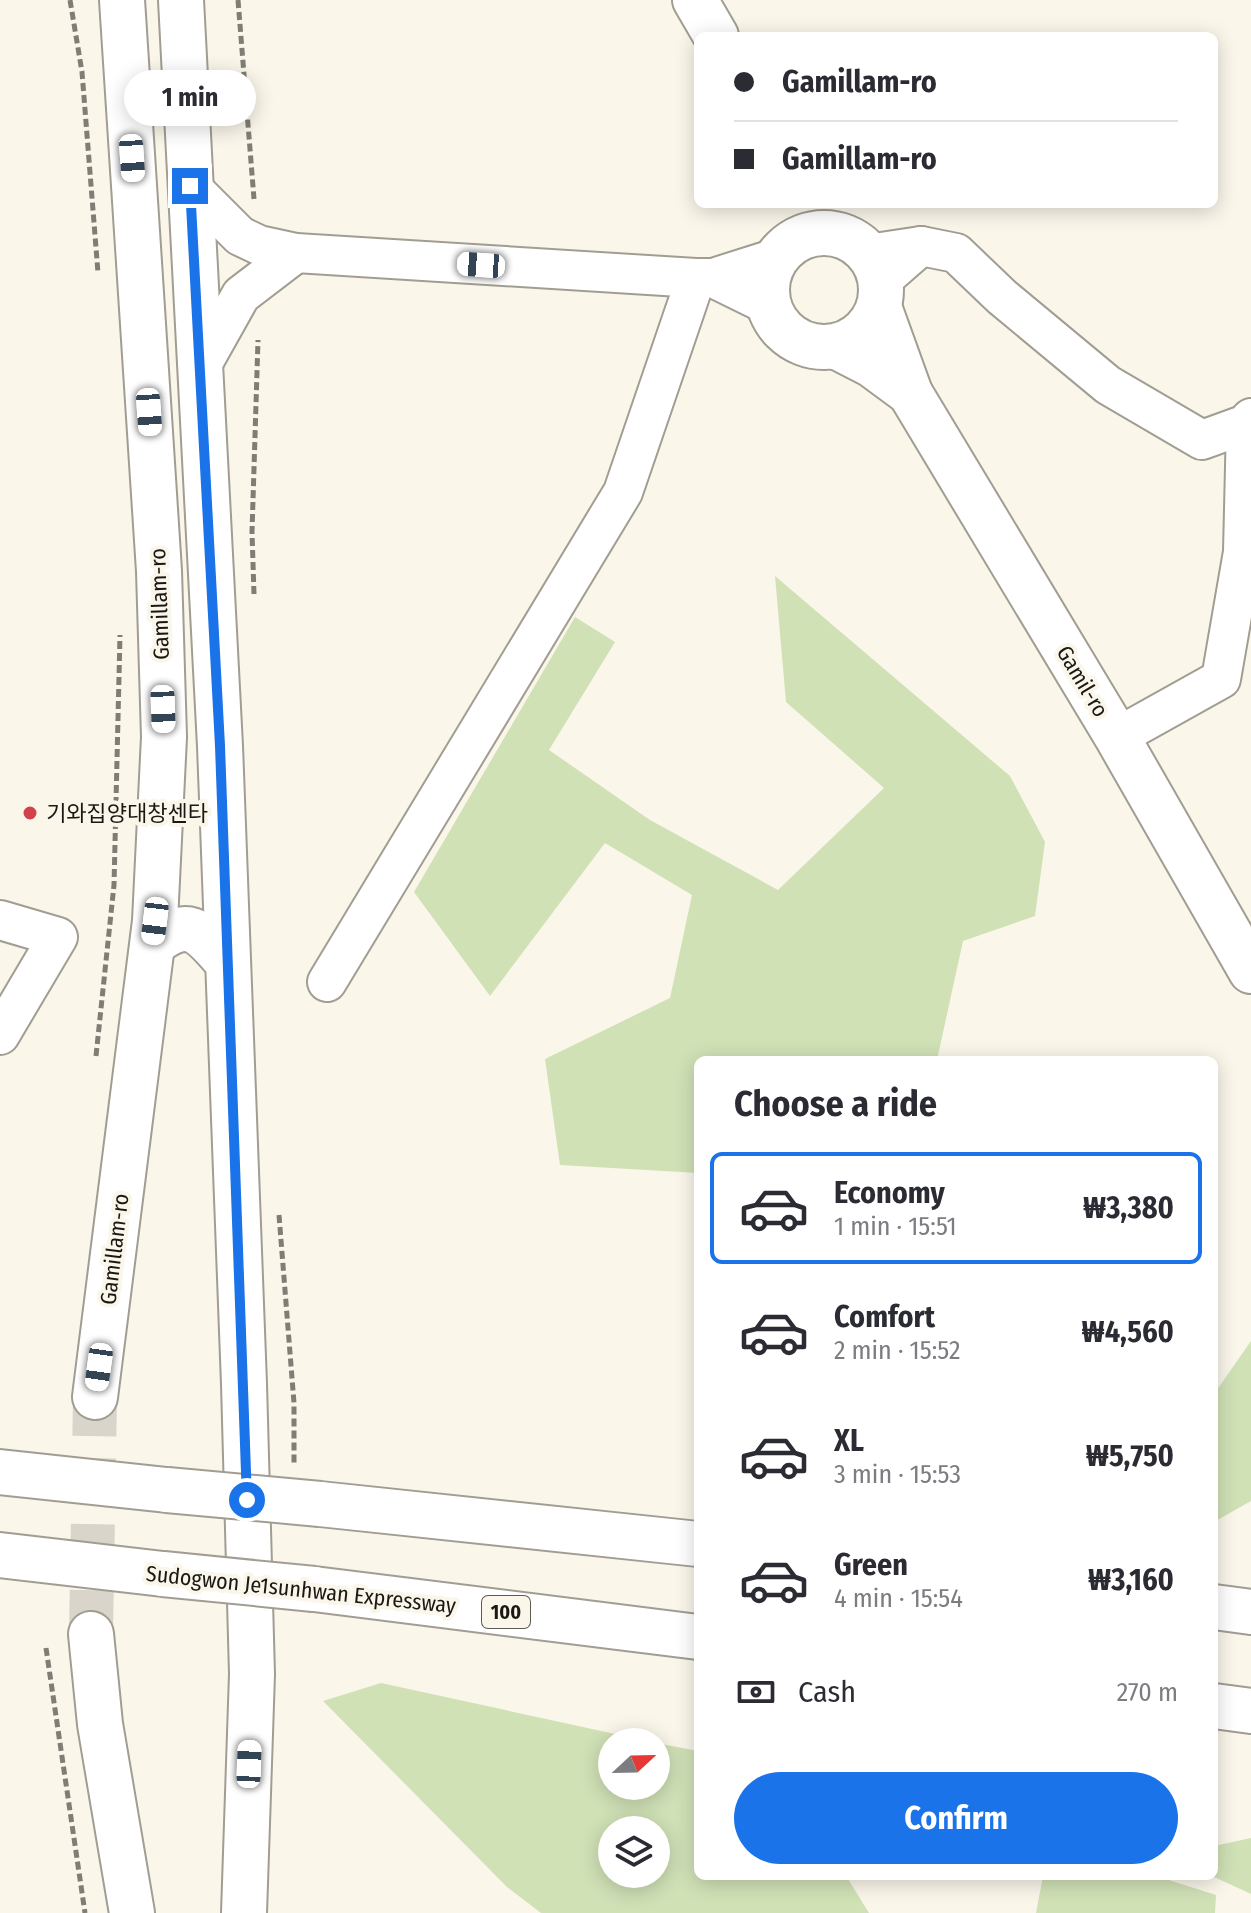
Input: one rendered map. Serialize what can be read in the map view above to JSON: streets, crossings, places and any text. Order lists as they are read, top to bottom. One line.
{"streets":{"main road":["Gamillam-ro","Gamil-ro","Sudogwon Je1sunhwan Expressway","100"]},"places":["기와집양대창센타"],"north":"right","page":{"banner":["Gamillam-ro","Gamillam-ro"],"bubble":"1 min","heading":"Choose a ride","list":[{"name":"Economy","note":"1 min · 15:51","value":"₩3,380"},{"name":"Comfort","note":"2 min · 15:52","value":"₩4,560"},{"name":"XL","note":"3 min · 15:53","value":"₩5,750"},{"name":"Green","note":"4 min · 15:54","value":"₩3,160"}],"pay":["Cash","270 m"],"buttons":"Confirm"}}
